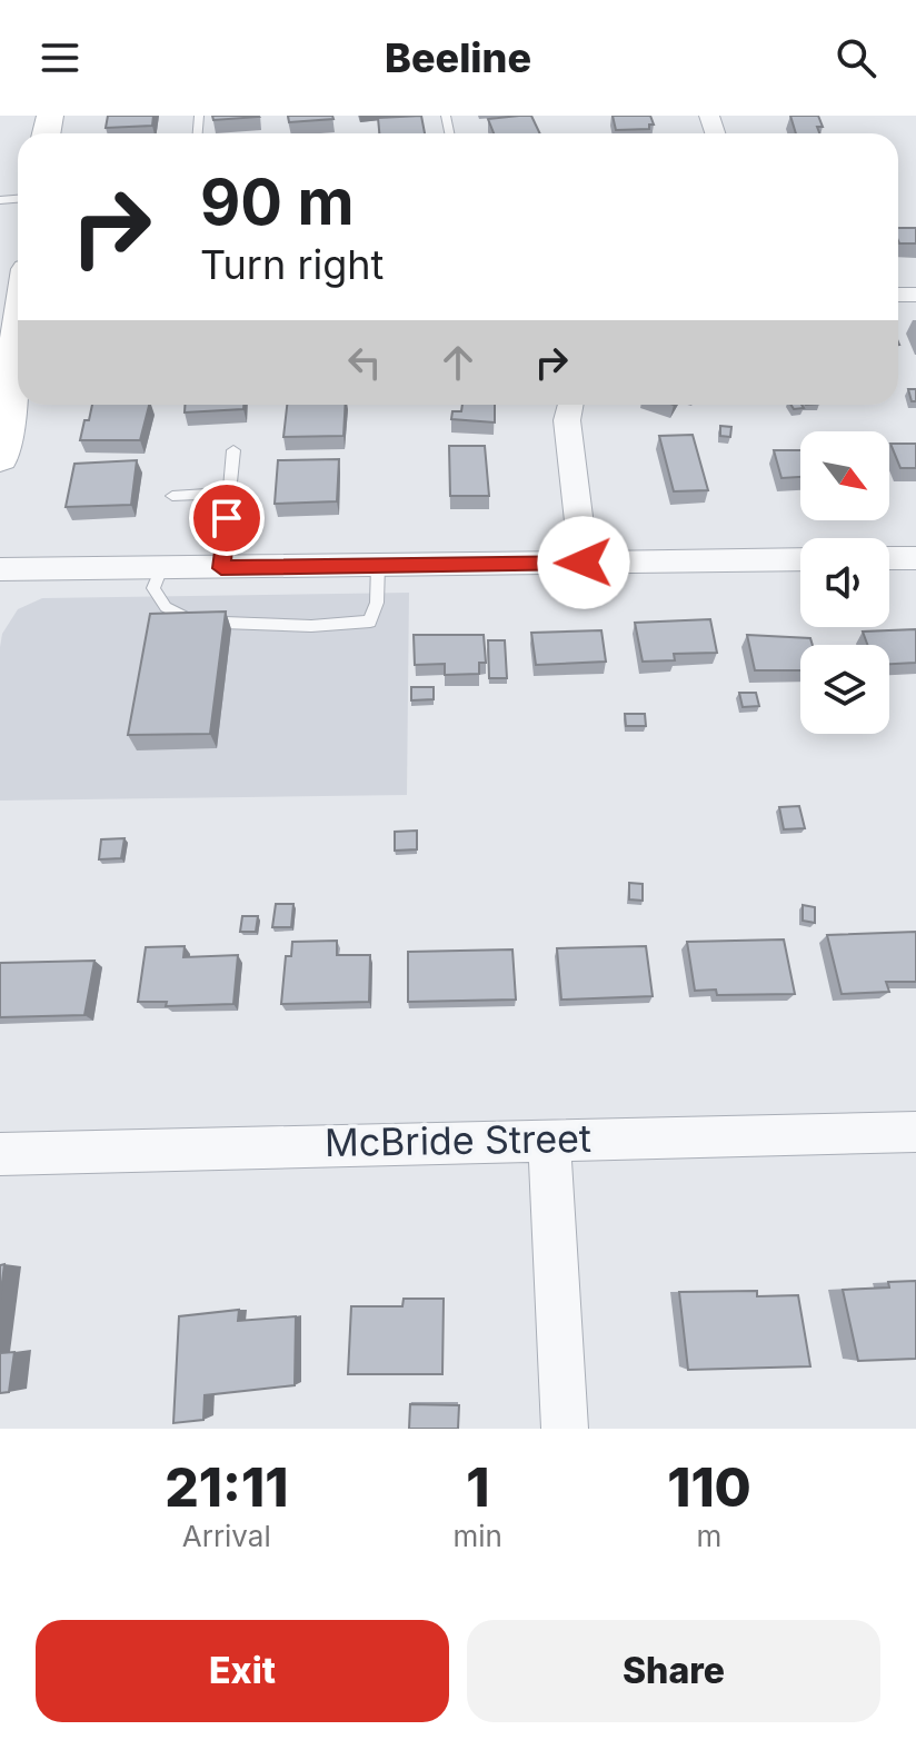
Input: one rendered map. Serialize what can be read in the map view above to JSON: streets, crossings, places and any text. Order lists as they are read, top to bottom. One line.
{"streets":{"street":["McBride Street"]},"north":"bottom right","page":{"header":"Beeline","turn":["90 m","Turn right"],"eta":["21:11","Arrival","1","min","110","m"],"buttons":["Exit","Share"]}}
